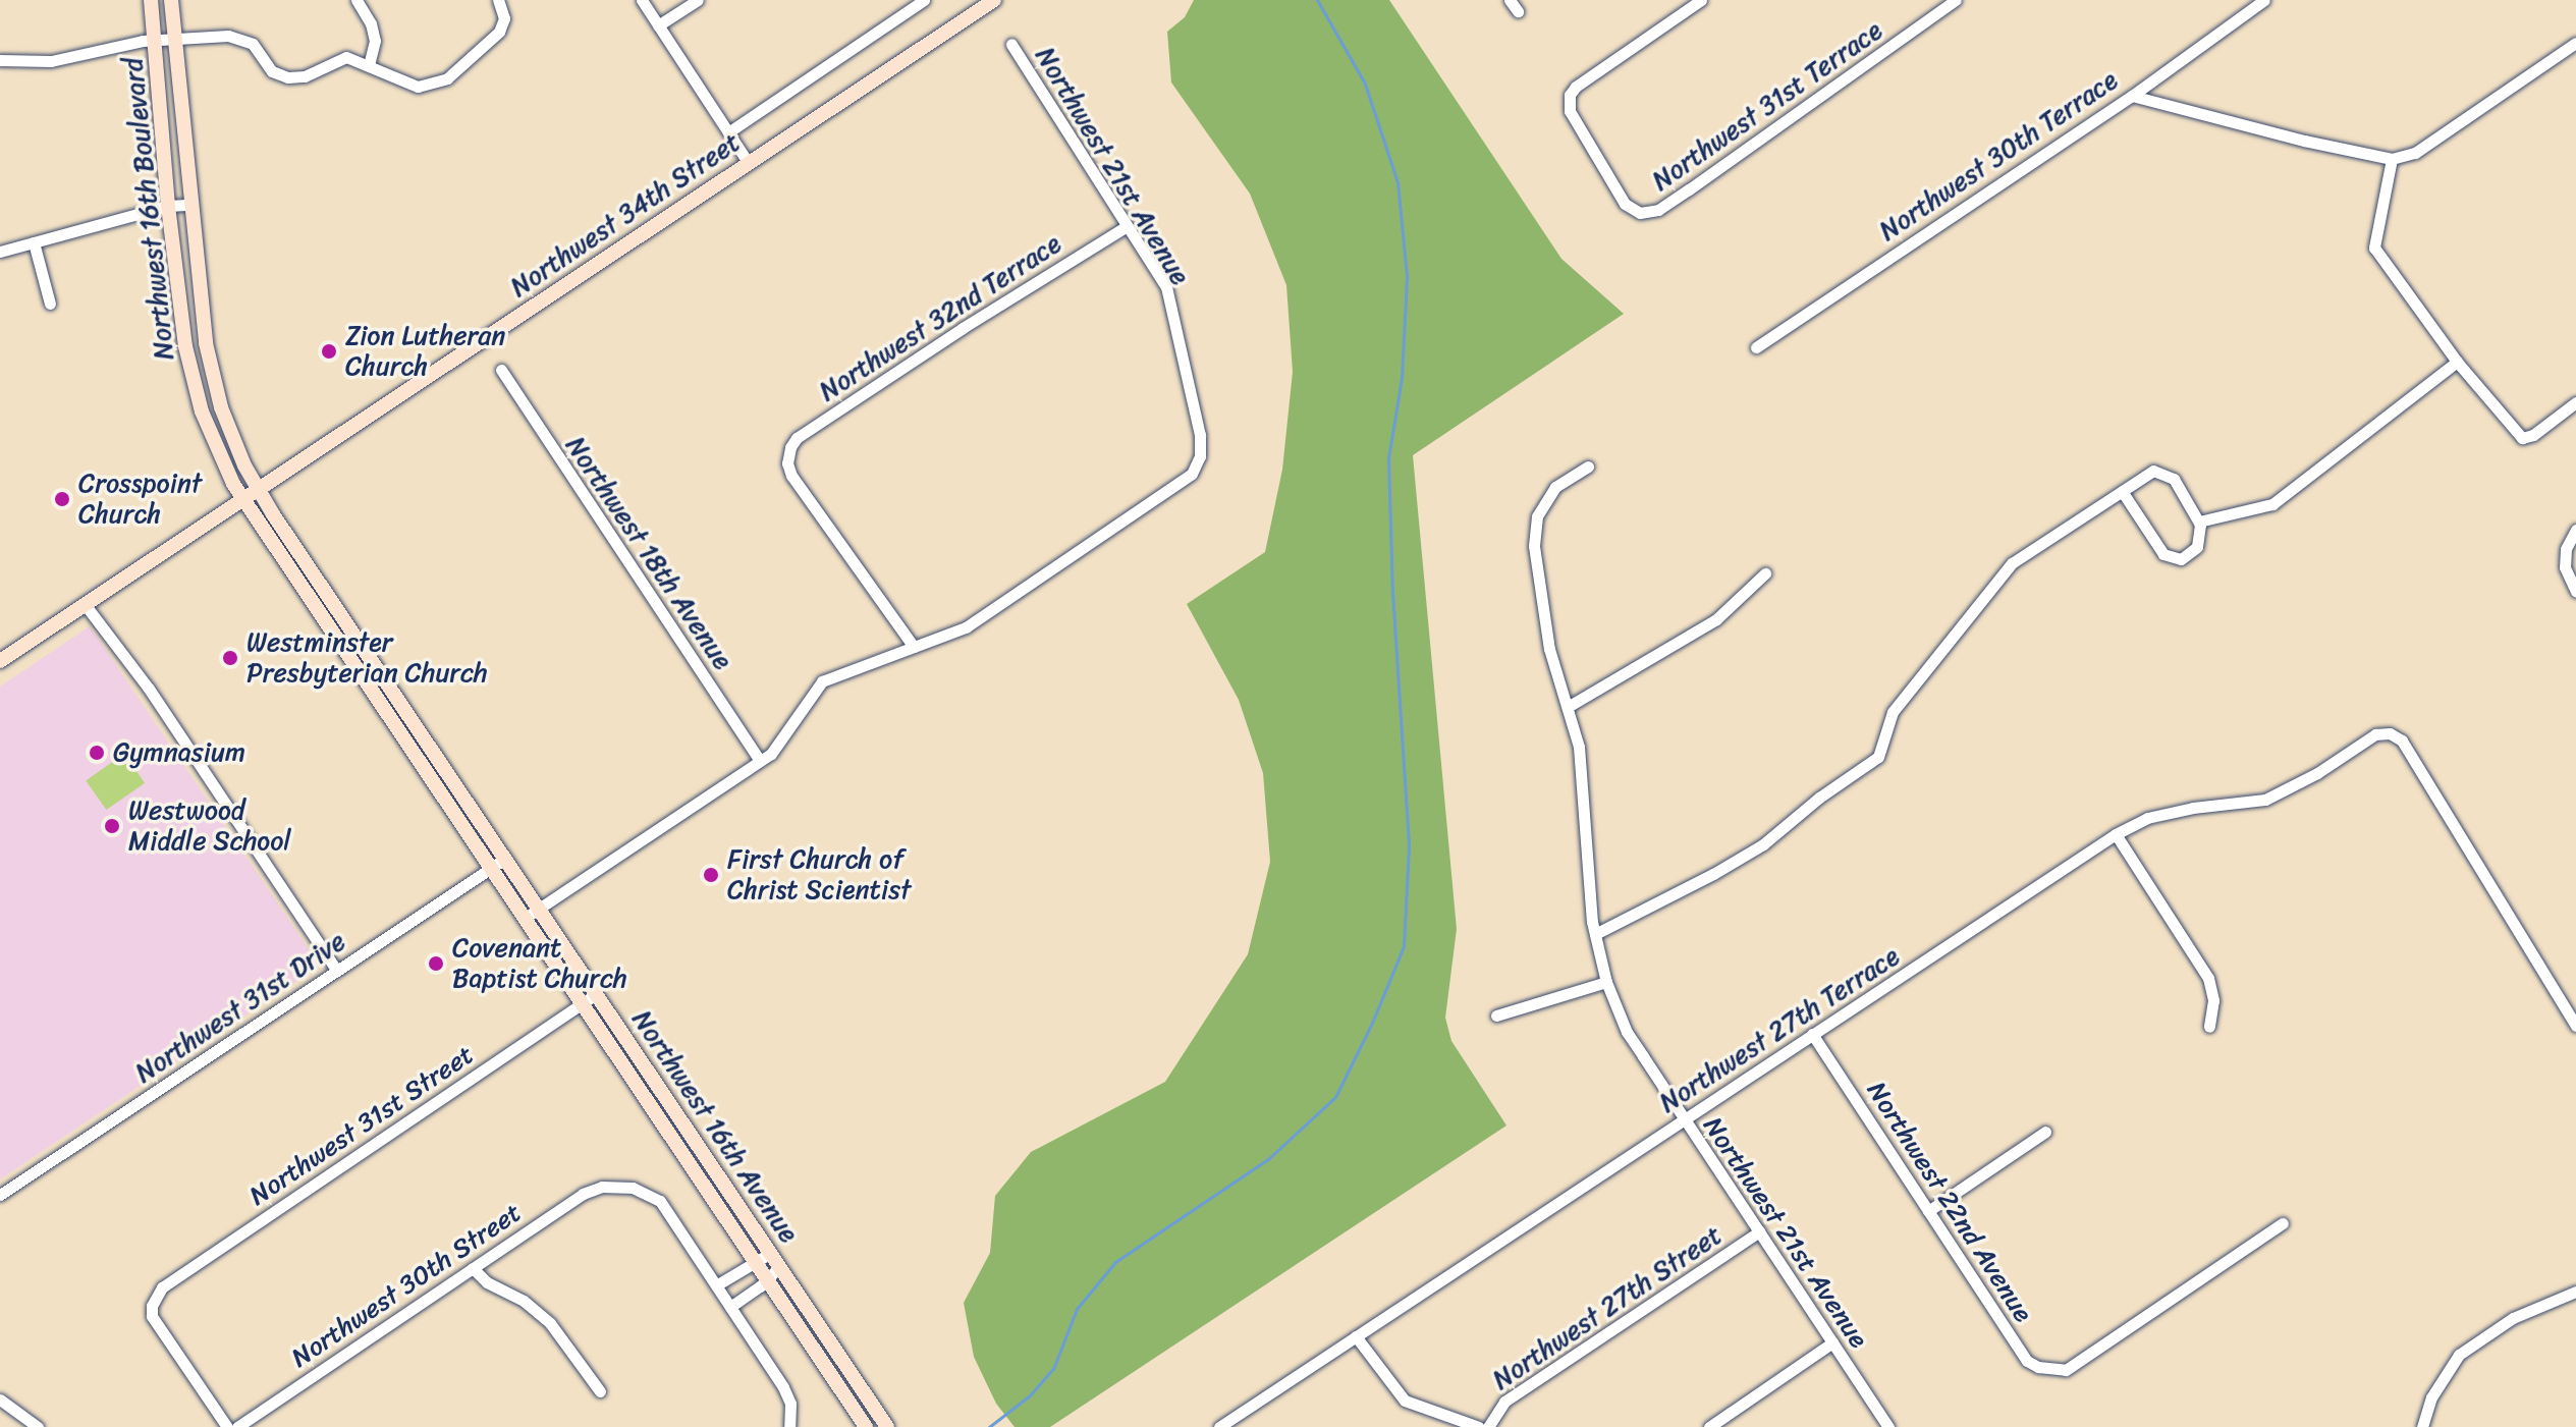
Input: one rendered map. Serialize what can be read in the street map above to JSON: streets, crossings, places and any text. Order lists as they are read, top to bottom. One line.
{"streets":{"main road":["Northwest 16th Boulevard","Northwest 34th Street","Northwest 16th Avenue"],"street":["Northwest 31st Terrace","Northwest 30th Terrace","Northwest 21st Avenue","Northwest 32nd Terrace","Northwest 18th Avenue","Northwest 31st Drive","Northwest 27th Terrace","Northwest 31st Street","Northwest 22nd Avenue","Northwest 30th Street","Northwest 27th Street"]},"crossings":[["Northwest 21st Avenue","Northwest 32nd Terrace"],["Northwest 21st Avenue","Northwest 27th Terrace"],["Northwest 21st Avenue","Northwest 27th Street"],["Northwest 16th Boulevard","Northwest 34th Street"],["Northwest 16th Boulevard","Northwest 16th Avenue"],["Northwest 34th Street","Northwest 16th Avenue"],["Northwest 31st Drive","Northwest 16th Avenue"],["Northwest 27th Terrace","Northwest 22nd Avenue"],["Northwest 31st Street","Northwest 16th Avenue"]],"places":["Zion Lutheran Church","Crosspoint Church","Westminster Presbyterian Church","Gymnasium","Westwood Middle School","First Church of Christ Scientist","Covenant Baptist Church"]}
